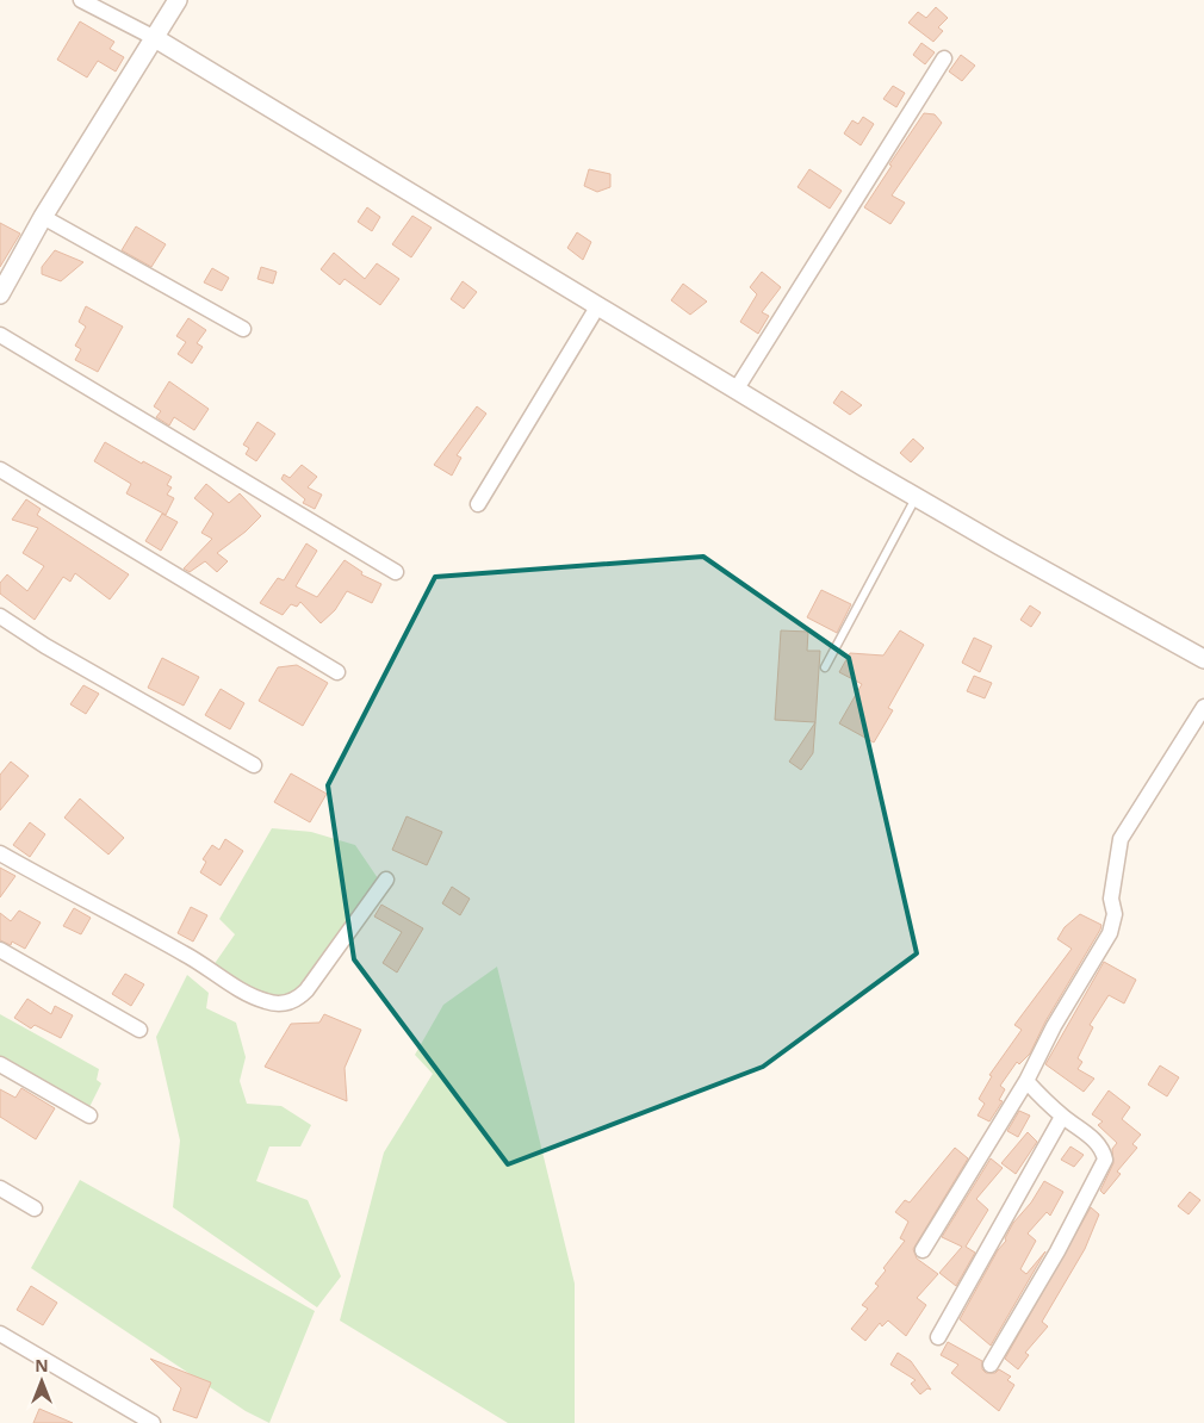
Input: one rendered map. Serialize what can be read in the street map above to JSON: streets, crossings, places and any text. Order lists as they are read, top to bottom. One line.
{"north":"top"}
